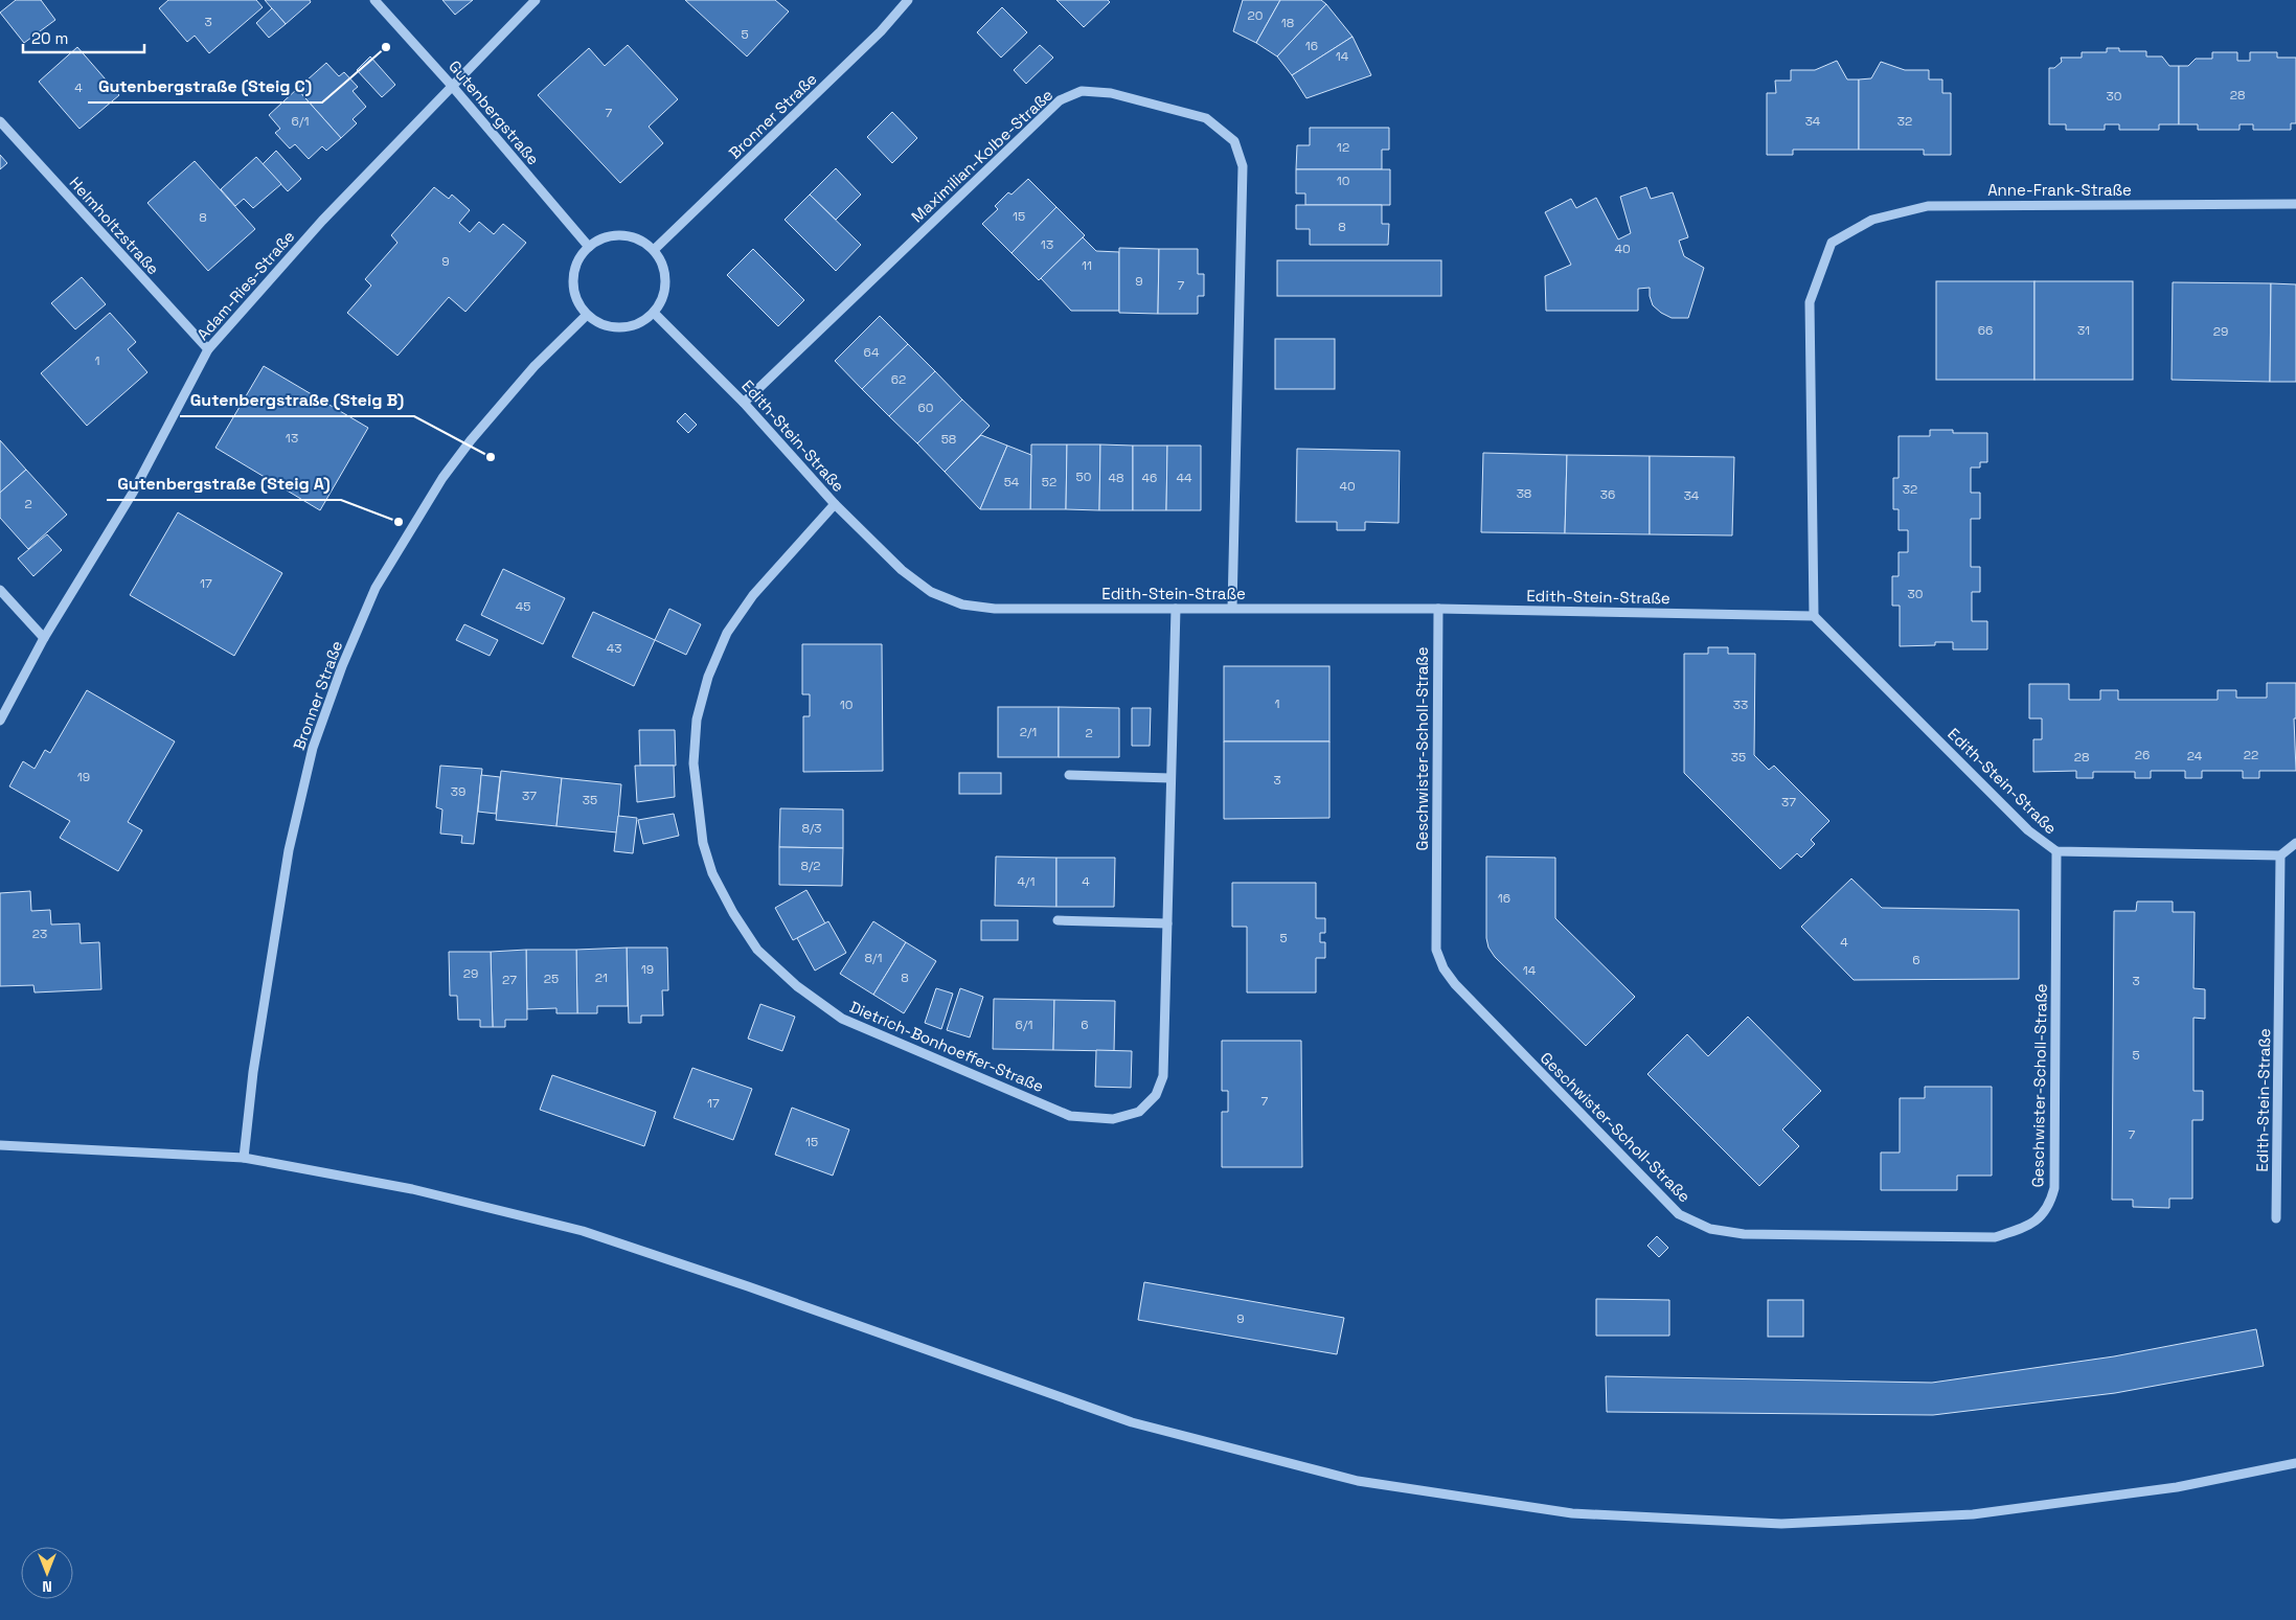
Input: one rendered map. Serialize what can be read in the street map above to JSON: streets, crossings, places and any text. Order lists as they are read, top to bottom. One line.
{"streets":{"street":["Gutenbergstraße","Bronner Straße","Maximilian-Kolbe-Straße","Anne-Frank-Straße","Helmholtzstraße","Adam-Ries-Straße","Edith-Stein-Straße","Geschwister-Scholl-Straße","Dietrich-Bonhoeffer-Straße"]},"crossings":[["Gutenbergstraße","Bronner Straße"],["Gutenbergstraße","Adam-Ries-Straße"],["Gutenbergstraße","Edith-Stein-Straße"],["Bronner Straße","Edith-Stein-Straße"],["Maximilian-Kolbe-Straße","Edith-Stein-Straße"],["Anne-Frank-Straße","Edith-Stein-Straße"],["Helmholtzstraße","Adam-Ries-Straße"],["Edith-Stein-Straße","Geschwister-Scholl-Straße"],["Edith-Stein-Straße","Dietrich-Bonhoeffer-Straße"]],"places":["Gutenbergstraße (Steig C)","Gutenbergstraße (Steig B)","Gutenbergstraße (Steig A)"],"house_numbers":["20","3","18","5","16","14","4","28","30","7","6/1","34","32","12","10","15","8","8","13","40","9","11","9","7","66","31","29","64","1","62","60","13","58","50","48","46","44","54","52","40","32","38","36","34","2","17","30","45","43","1","10","33","2/1","2","26","22","24","35","28","19","3","39","37","35","37","8/3","8/2","4/1","4","16","23","5","4","8/1","6","19","14","29","21","8","25","27","3","6/1","6","5","7","17","7","15","9"],"scale_bar":"20 m","north":"bottom"}
